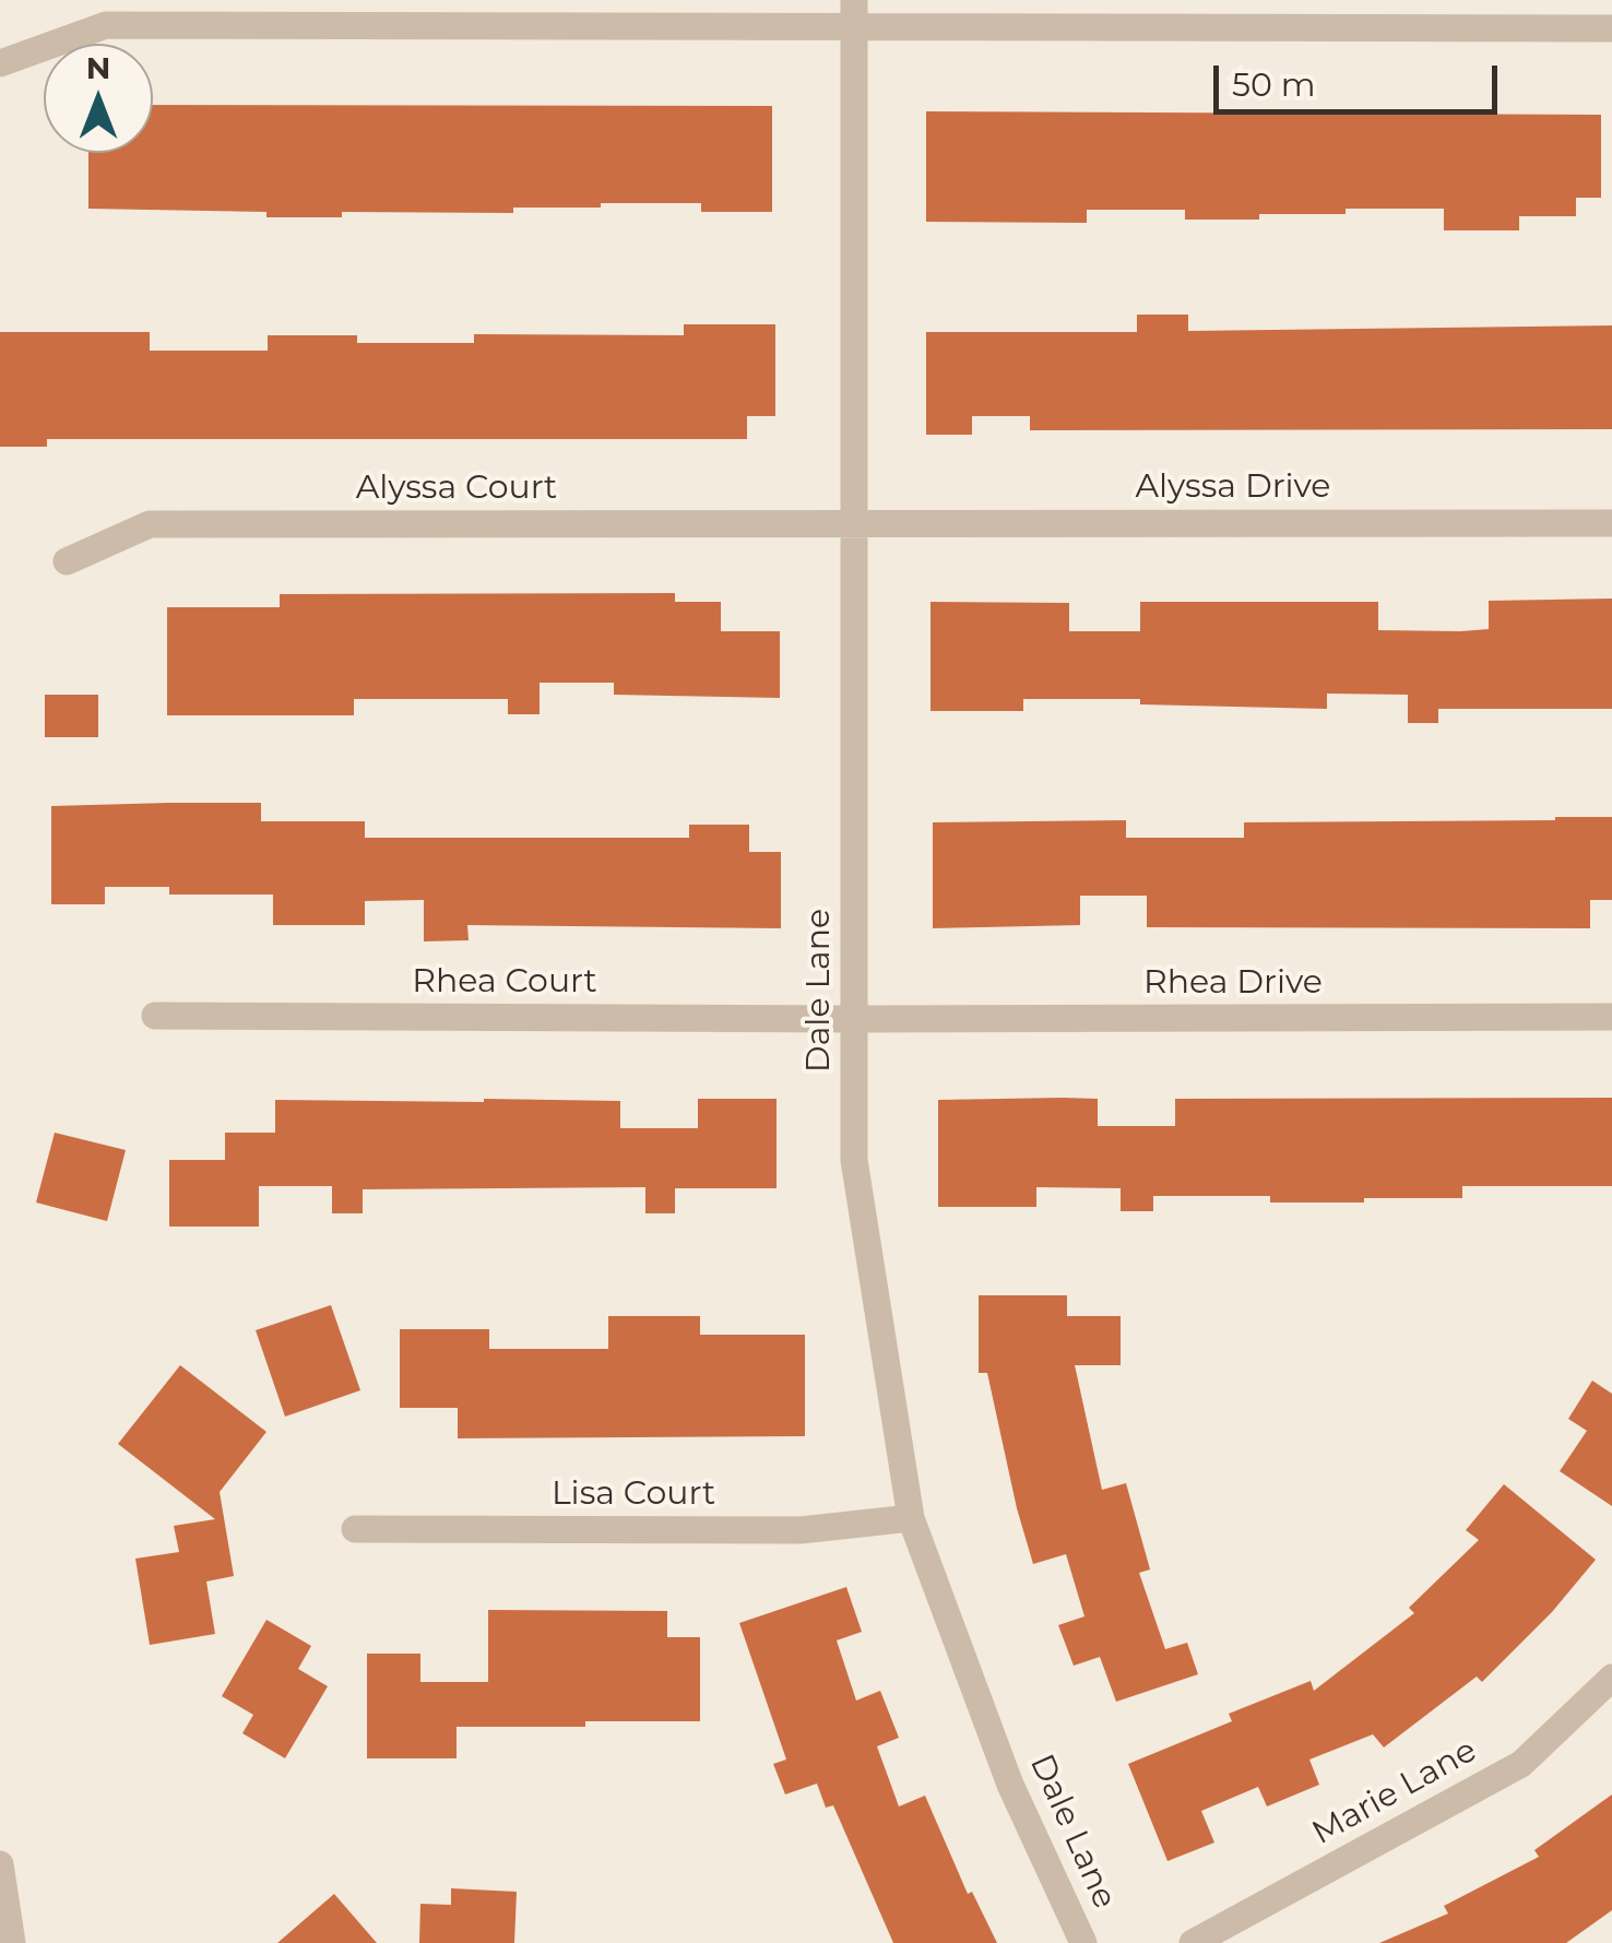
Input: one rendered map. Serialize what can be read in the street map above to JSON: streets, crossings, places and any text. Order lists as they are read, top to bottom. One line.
{"streets":{"street":["Alyssa Drive","Alyssa Court","Rhea Court","Rhea Drive","Dale Lane","Lisa Court","Marie Lane"]},"crossings":[["Alyssa Drive","Alyssa Court"],["Alyssa Drive","Dale Lane"],["Alyssa Court","Dale Lane"],["Rhea Court","Rhea Drive"],["Rhea Court","Dale Lane"],["Rhea Drive","Dale Lane"],["Dale Lane","Lisa Court"]],"scale_bar":"50 m","north":"top"}
